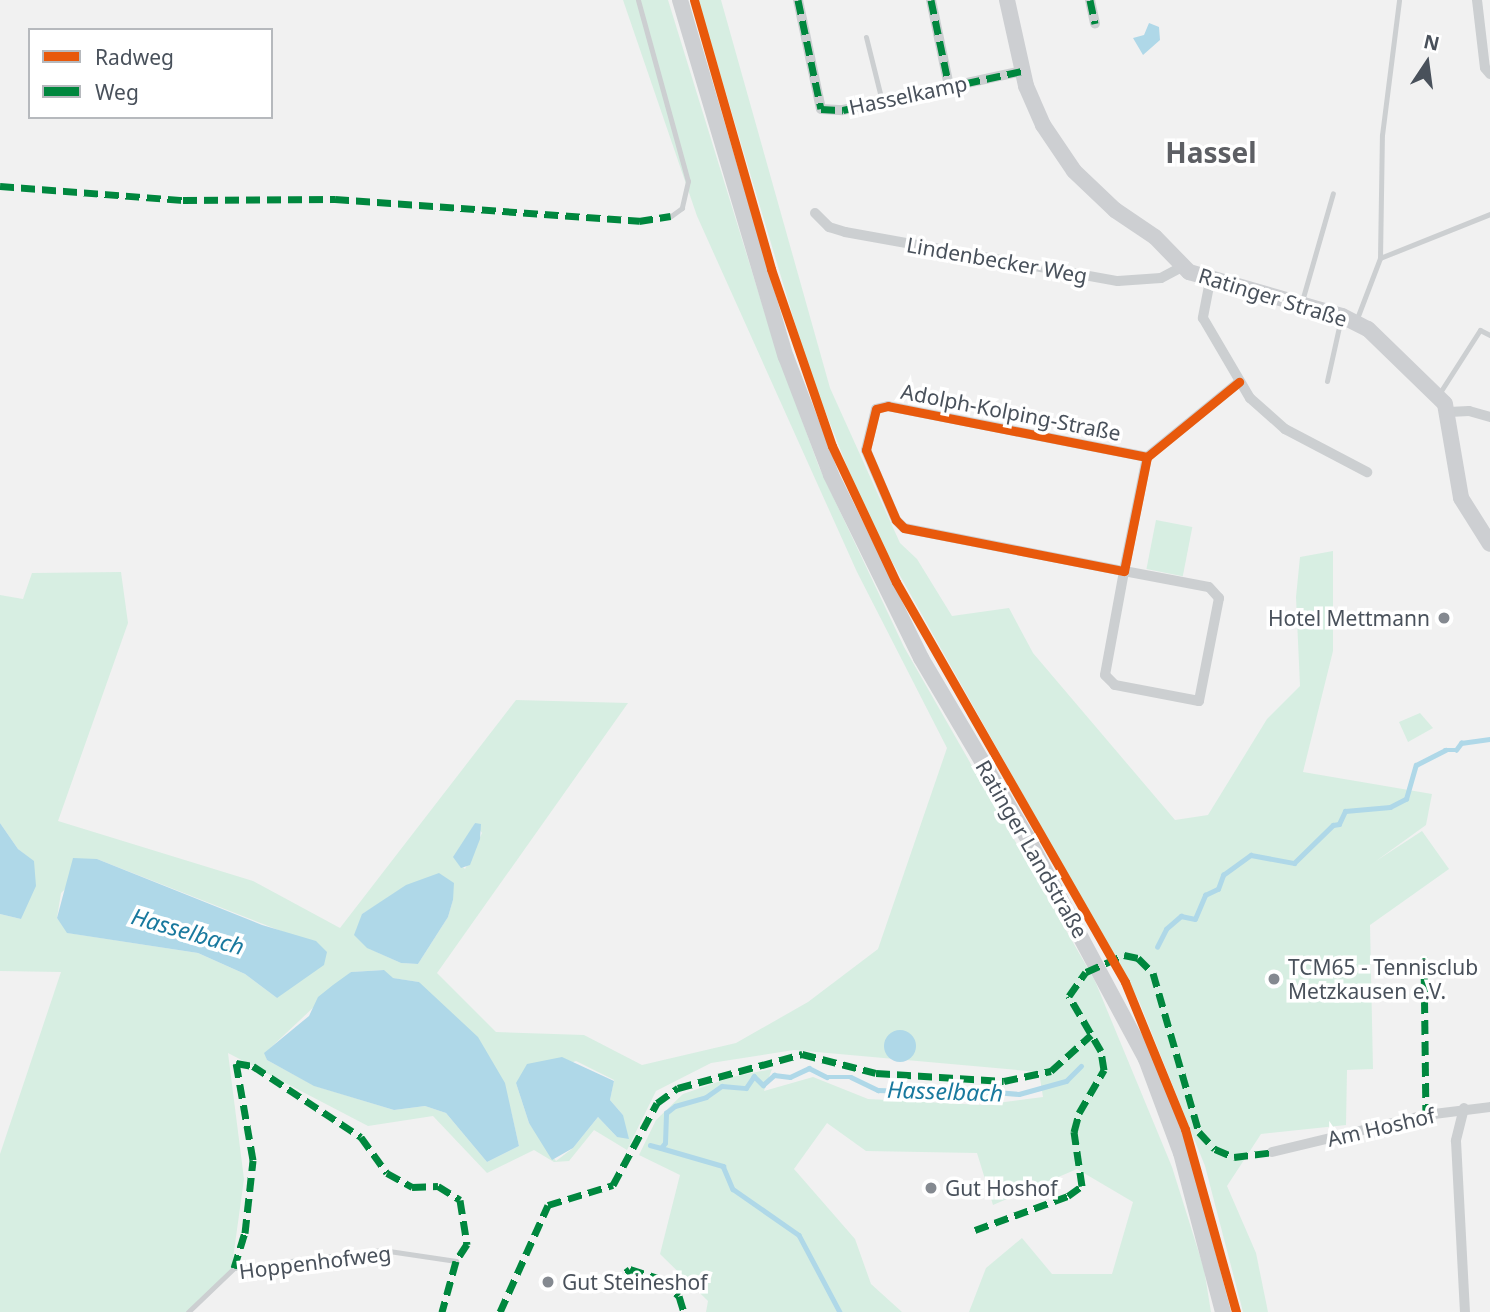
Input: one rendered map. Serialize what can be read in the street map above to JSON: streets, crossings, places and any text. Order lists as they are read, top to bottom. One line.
{"streets":{"main road":["Ratinger Straße","Ratinger Landstraße"],"street":["Hasselkamp","Lindenbecker Weg","Adolph-Kolping-Straße","Am Hoshof"],"lane":["Hoppenhofweg"]},"crossings":[["Hasselkamp","Ratinger Straße"],["Lindenbecker Weg","Ratinger Straße"]],"districts":["Hassel"],"water":["Hasselbach"],"places":["Hotel Mettmann","TCM65 - Tennisclub Metzkausen e.V.","Gut Hoshof","Gut Steineshof"],"legend":["Radweg","Weg"],"north":"top"}
